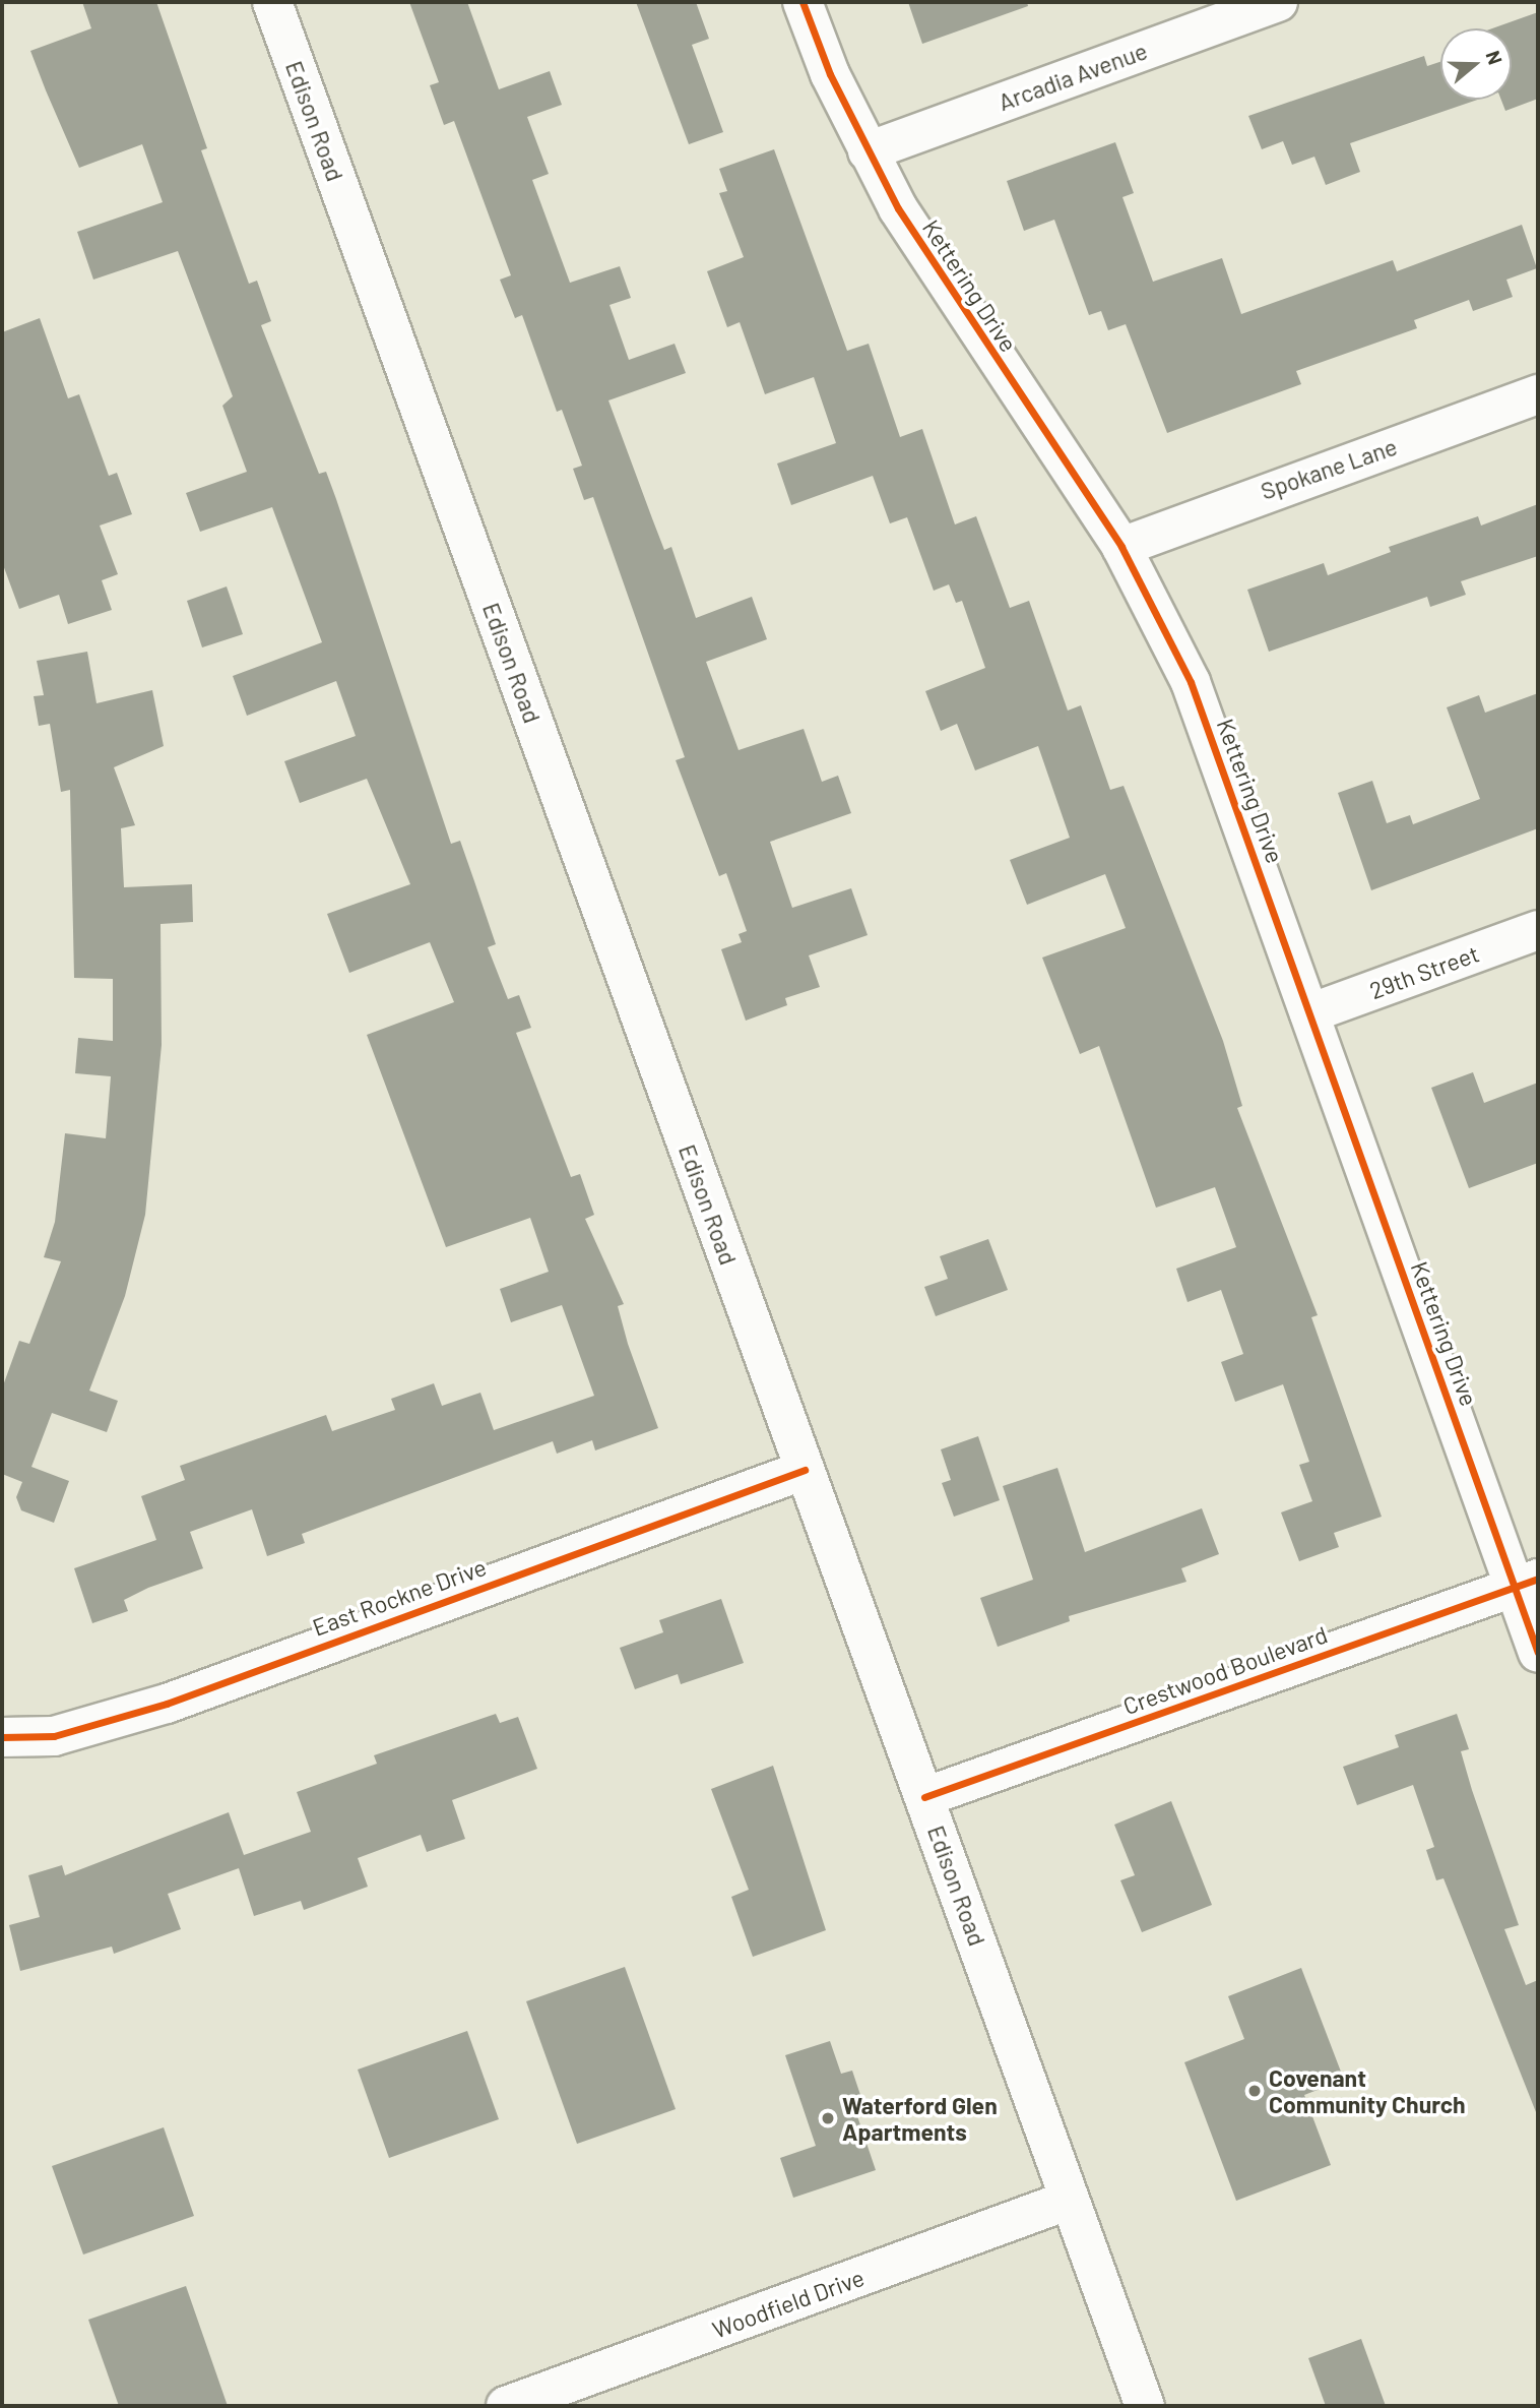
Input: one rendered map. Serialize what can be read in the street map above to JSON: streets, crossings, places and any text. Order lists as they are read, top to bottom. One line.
{"streets":{"street":["Arcadia Avenue","Edison Road","Kettering Drive","Spokane Lane","29th Street","East Rockne Drive","Crestwood Boulevard","Woodfield Drive"]},"crossings":[["Arcadia Avenue","Kettering Drive"],["Edison Road","East Rockne Drive"],["Edison Road","Crestwood Boulevard"],["Edison Road","Woodfield Drive"],["Kettering Drive","Spokane Lane"],["Kettering Drive","29th Street"],["Kettering Drive","Crestwood Boulevard"]],"places":["Covenant Community Church","Waterford Glen Apartments"],"north":"right"}
